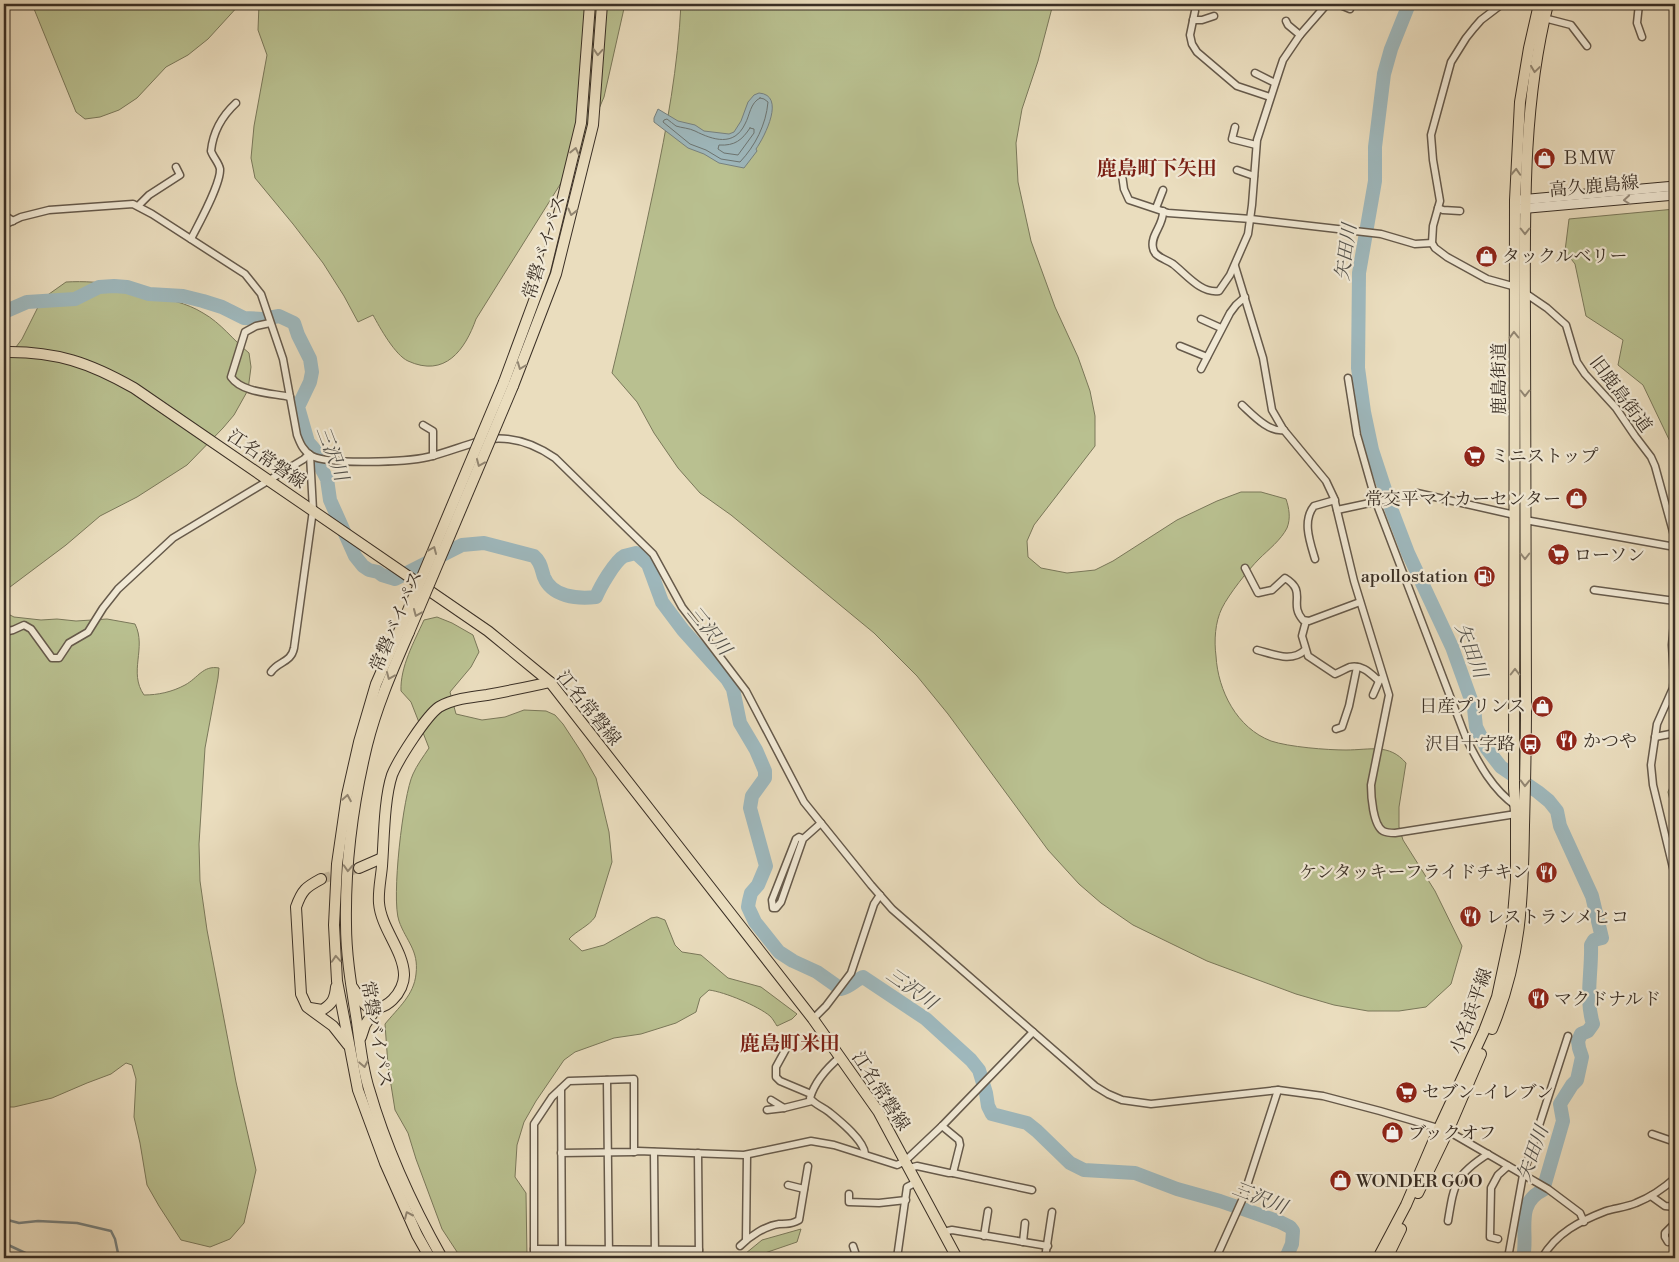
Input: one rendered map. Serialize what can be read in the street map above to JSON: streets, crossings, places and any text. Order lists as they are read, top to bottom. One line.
{"streets":{"main road":["高久鹿島線","常磐バイパス","鹿島街道","江名常磐線","小名浜平線"],"street":["旧鹿島街道"]},"crossings":[["高久鹿島線","鹿島街道"],["鹿島街道","旧鹿島街道"],["鹿島街道","小名浜平線"]],"districts":["鹿島町下矢田","鹿島町米田"],"water":["矢田川","三沢川"],"places":{"shop":["ＢＭＷ","タックルベリー","常交平マイカーセンター","日産プリンス","ブックオフ","WONDER GOO"],"supermarket":["ミニストップ","ローソン","セブン-イレブン"],"fuel station":["apollostation"],"restaurant":["かつや","ケンタッキーフライドチキン","レストランメヒコ","マクドナルド"],"bus stop":["沢目十字路"]}}
